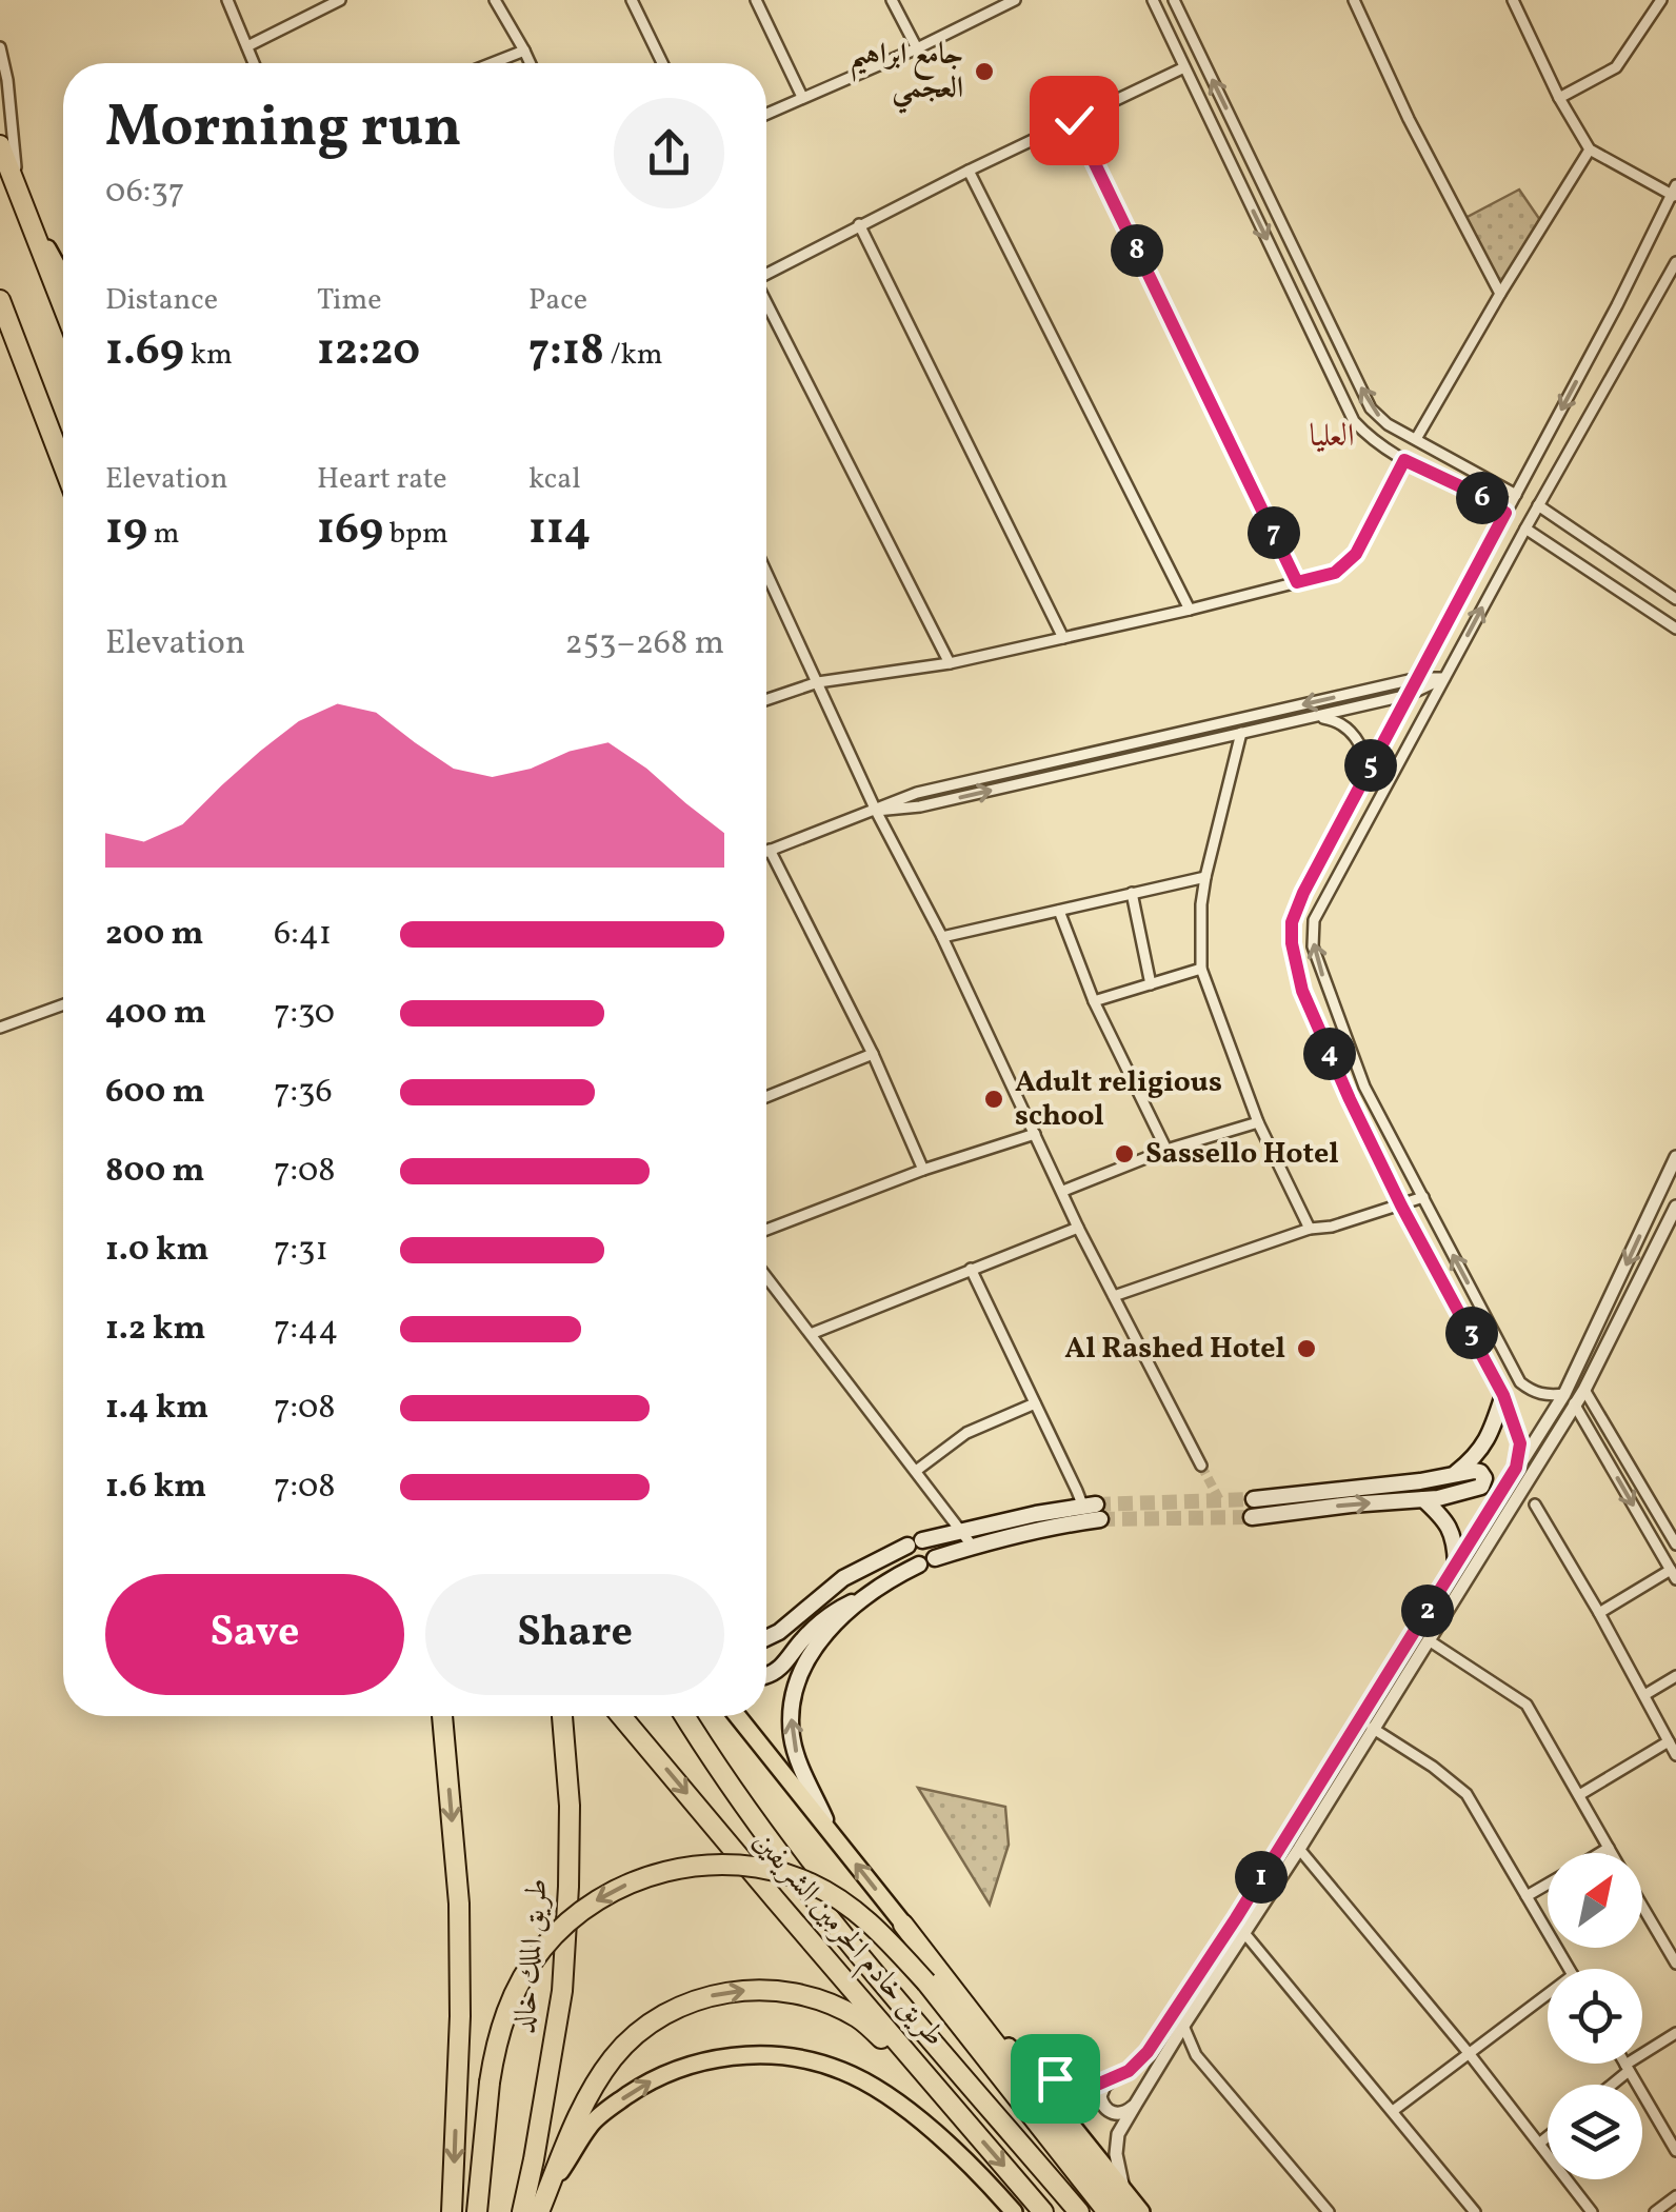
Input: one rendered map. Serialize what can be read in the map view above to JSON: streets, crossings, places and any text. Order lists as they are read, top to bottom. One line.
{"streets":{"highway":["طريق خادم الحرمين الشريفين","طريق الملك خالد"]},"districts":["العليا"],"places":["جامع ابراهيم العجمي","Adult religious school","Sassello Hotel","Al Rashed Hotel"],"north":"top right","page":{"heading":["Morning run","06:37"],"pins":["8","6","7","5","4","3","2","1"],"stats":[["Distance","1.69 km"],["Time","12:20"],["Pace","7:18 /km"],["Elevation","19 m"],["Heart rate","169 bpm"],["kcal","114"]],"chart":["Elevation","253–268 m"],"list":[{"name":"200 m","note":"6:41"},{"name":"400 m","note":"7:30"},{"name":"600 m","note":"7:36"},{"name":"800 m","note":"7:08"},{"name":"1.0 km","note":"7:31"},{"name":"1.2 km","note":"7:44"},{"name":"1.4 km","note":"7:08"},{"name":"1.6 km","note":"7:08"}],"buttons":["Save","Share"]}}
